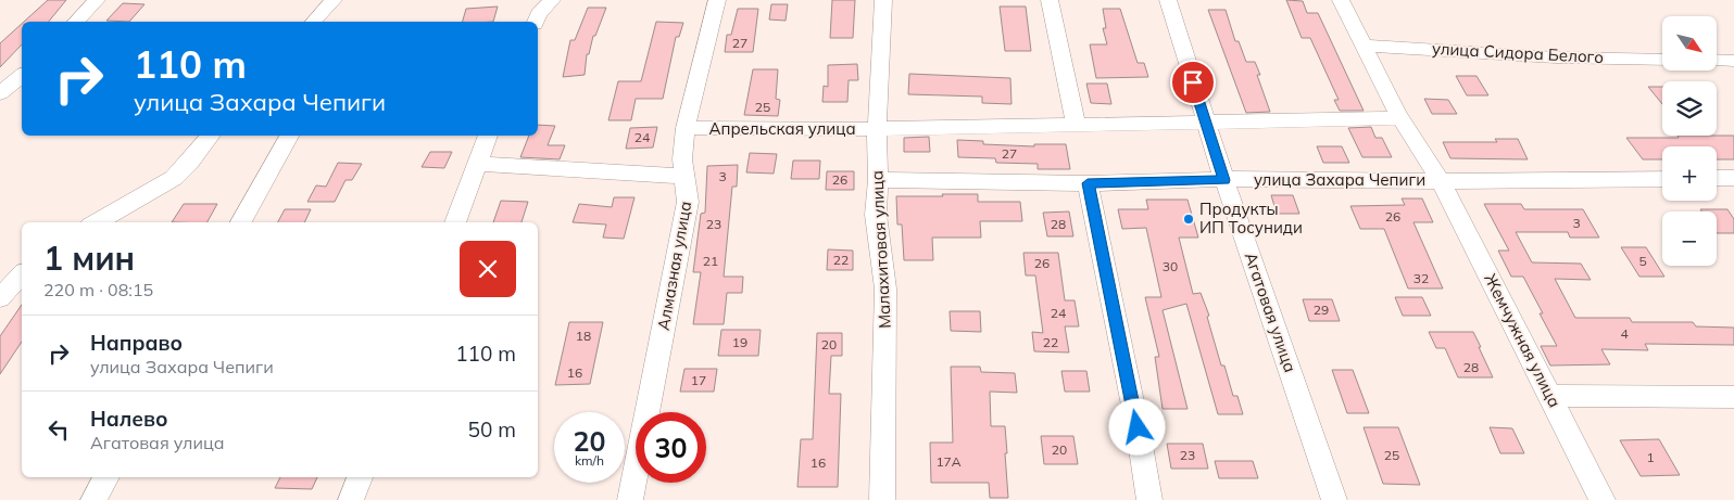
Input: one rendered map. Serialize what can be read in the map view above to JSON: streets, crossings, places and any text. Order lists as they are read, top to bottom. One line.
{"streets":{"street":["улица Сидора Белого","Апрельская улица","улица Захара Чепиги","Малахитовая улица","Алмазная улица","Агатовая улица","Жемчужная улица"]},"crossings":[["улица Сидора Белого","Жемчужная улица"],["Апрельская улица","Малахитовая улица"],["Апрельская улица","Алмазная улица"],["Апрельская улица","Агатовая улица"],["Апрельская улица","Жемчужная улица"],["улица Захара Чепиги","Малахитовая улица"],["улица Захара Чепиги","Агатовая улица"],["улица Захара Чепиги","Жемчужная улица"]],"places":["Продукты ИП Тосуниди"],"house_numbers":["27","25","24","27","3","26","26","3","23","28","22","21","5","26","30","32","29","24","4","18","19","22","20","28","16","17","20","23","25","1","17А","16"],"north":"bottom right","page":{"map_buttons":["+","−"],"turn":["110 m","улица Захара Чепиги"],"heading":["1 мин","220 m · 08:15"],"list":[{"name":"Направо","note":"улица Захара Чепиги","value":"110 m"},{"name":"Налево","note":"Агатовая улица","value":"50 m"}],"speed":"20 km/h","limit":"30"}}
